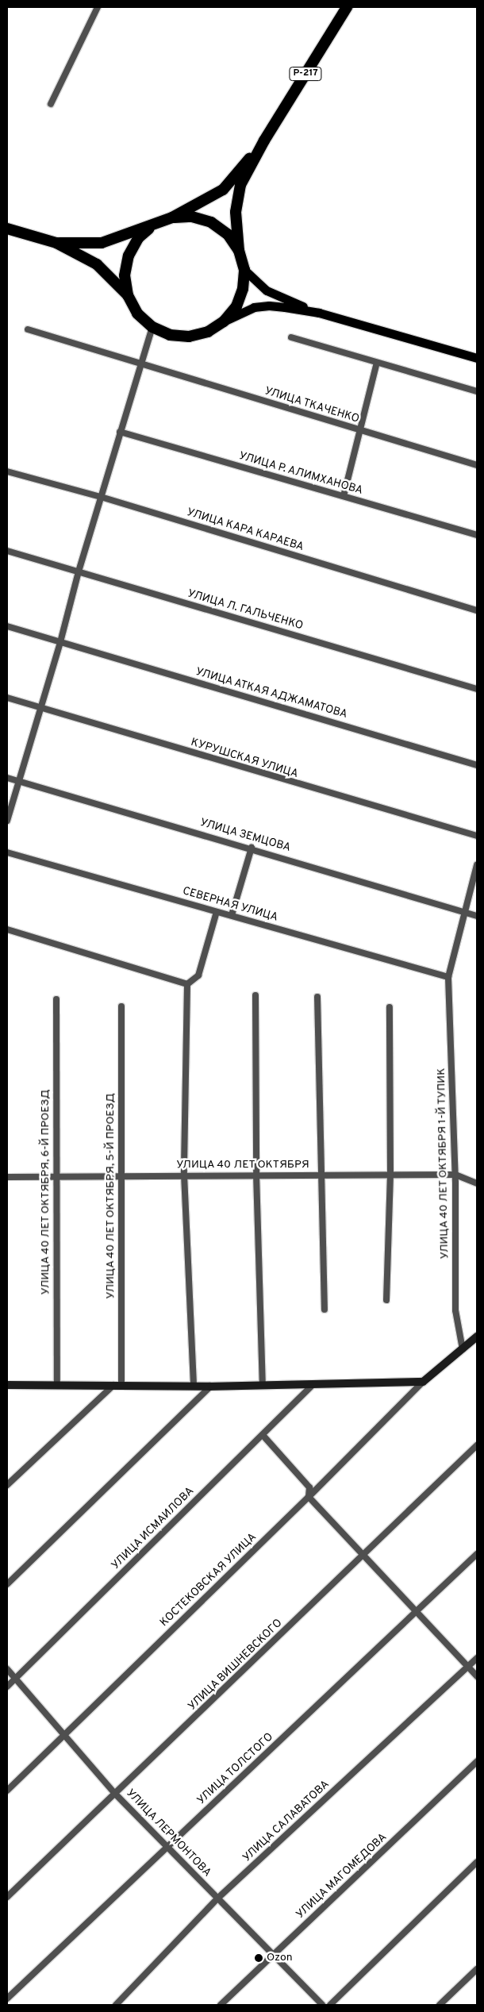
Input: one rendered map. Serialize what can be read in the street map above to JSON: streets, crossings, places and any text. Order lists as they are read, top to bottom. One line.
{"streets":{"highway":["Р-217"],"street":["УЛИЦА ТКАЧЕНКО","УЛИЦА Р. АЛИМХАНОВА","УЛИЦА КАРА КАРАЕВА","УЛИЦА Л. ГАЛЬЧЕНКО","УЛИЦА АТКАЯ АДЖАМАТОВА","КУРУШСКАЯ УЛИЦА","УЛИЦА ЗЕМЦОВА","СЕВЕРНАЯ УЛИЦА","УЛИЦА 40 ЛЕТ ОКТЯБРЯ 1-Й ТУПИК","УЛИЦА 40 ЛЕТ ОКТЯБРЯ","УЛИЦА 40 ЛЕТ ОКТЯБРЯ, 6-Й ПРОЕЗД","УЛИЦА 40 ЛЕТ ОКТЯБРЯ, 5-Й ПРОЕЗД","УЛИЦА ИСМАИЛОВА","КОСТЕКОВСКАЯ УЛИЦА","УЛИЦА ВИШНЕВСКОГО","УЛИЦА ТОЛСТОГО","УЛИЦА САЛАВАТОВА","УЛИЦА ЛЕРМОНТОВА","УЛИЦА МАГОМЕДОВА"]},"crossings":[["УЛИЦА ЗЕМЦОВА","УЛИЦА 40 ЛЕТ ОКТЯБРЯ 1-Й ТУПИК"],["СЕВЕРНАЯ УЛИЦА","УЛИЦА 40 ЛЕТ ОКТЯБРЯ 1-Й ТУПИК"],["УЛИЦА 40 ЛЕТ ОКТЯБРЯ 1-Й ТУПИК","УЛИЦА 40 ЛЕТ ОКТЯБРЯ"],["УЛИЦА 40 ЛЕТ ОКТЯБРЯ","УЛИЦА 40 ЛЕТ ОКТЯБРЯ, 6-Й ПРОЕЗД"],["УЛИЦА 40 ЛЕТ ОКТЯБРЯ","УЛИЦА 40 ЛЕТ ОКТЯБРЯ, 5-Й ПРОЕЗД"],["УЛИЦА ИСМАИЛОВА","УЛИЦА ЛЕРМОНТОВА"],["КОСТЕКОВСКАЯ УЛИЦА","УЛИЦА ЛЕРМОНТОВА"],["УЛИЦА ВИШНЕВСКОГО","УЛИЦА ЛЕРМОНТОВА"],["УЛИЦА ТОЛСТОГО","УЛИЦА ЛЕРМОНТОВА"],["УЛИЦА САЛАВАТОВА","УЛИЦА ЛЕРМОНТОВА"],["УЛИЦА ЛЕРМОНТОВА","УЛИЦА МАГОМЕДОВА"]],"places":["Ozon"]}
